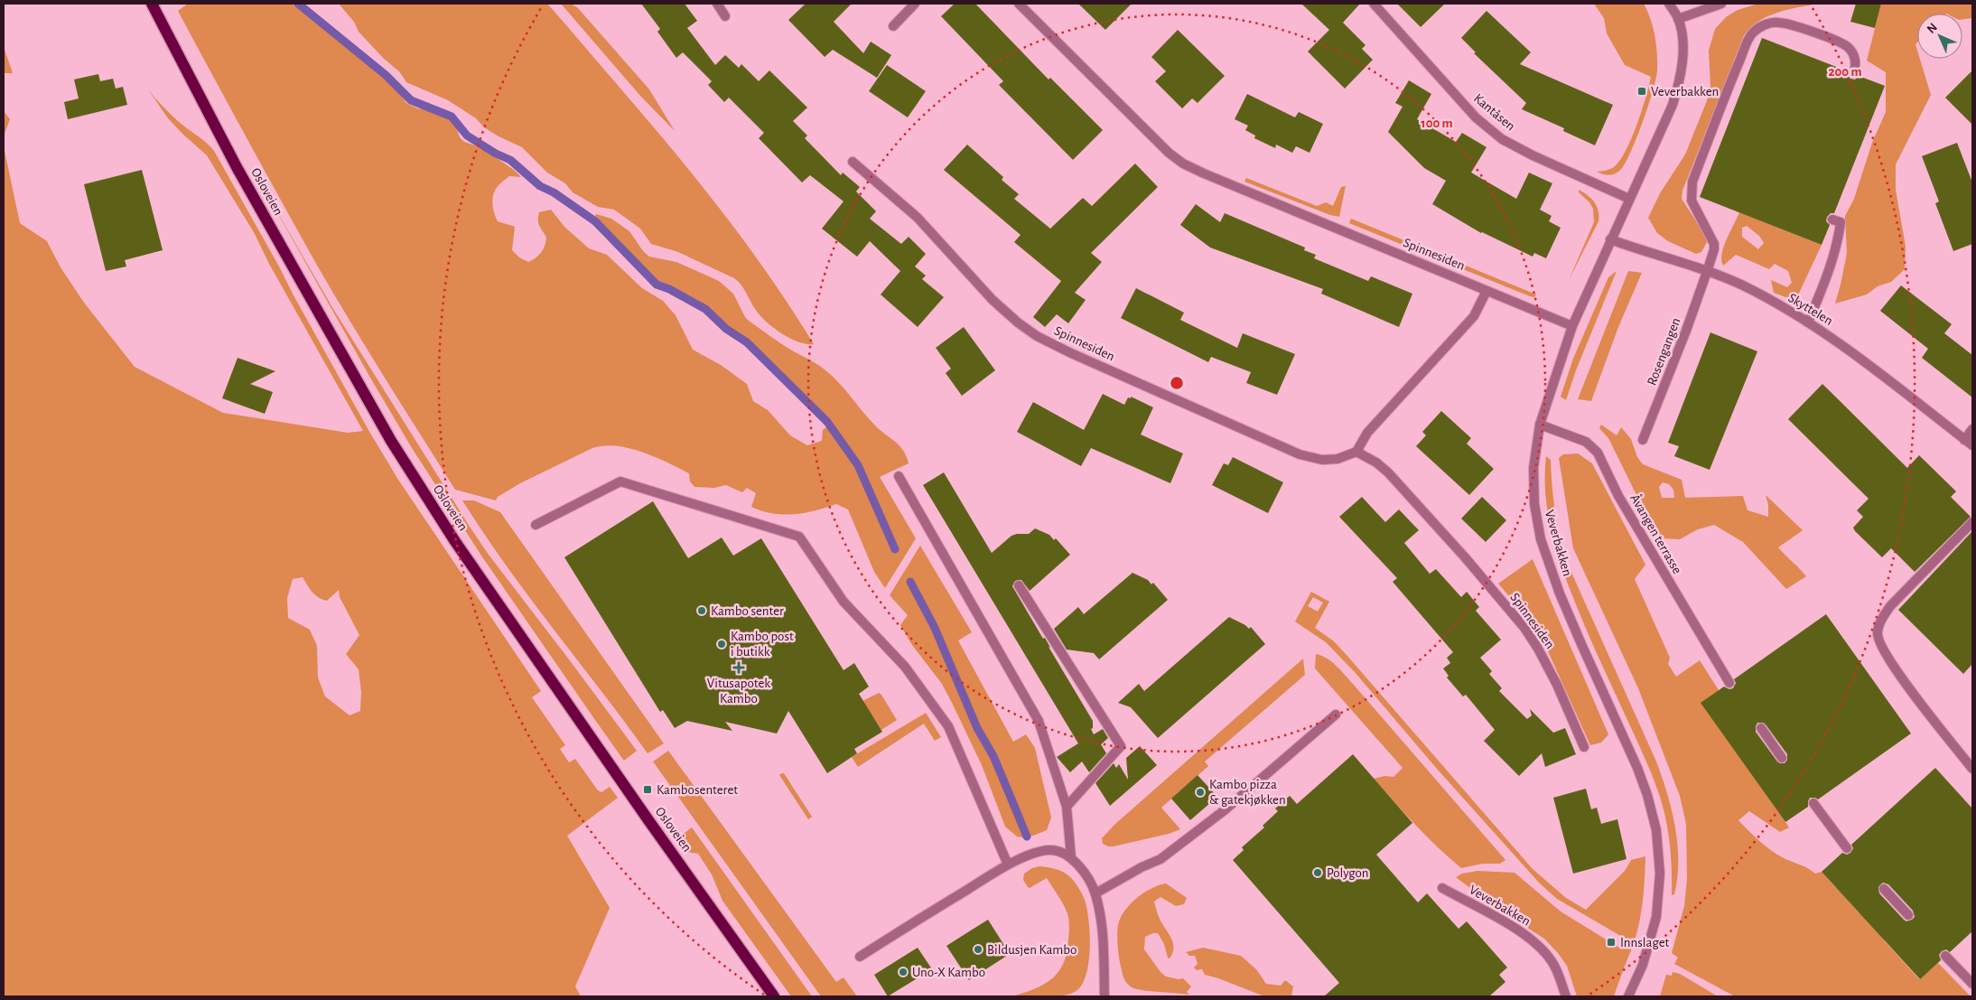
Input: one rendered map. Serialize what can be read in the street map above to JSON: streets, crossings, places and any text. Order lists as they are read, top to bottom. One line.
{"streets":{"main road":["Osloveien"],"street":["Kantåsen","Spinnesiden","Skyttelen","Rosengangen","Åvangen terrasse","Veverbakken"]},"crossings":[["Kantåsen","Veverbakken"],["Spinnesiden","Veverbakken"],["Skyttelen","Rosengangen"],["Skyttelen","Veverbakken"],["Åvangen terrasse","Veverbakken"]],"places":{"transit":["Veverbakken","Kambosenteret","Innslaget"],"other":["Kambo senter","Kambo post i butikk","Kambo pizza & gatekjøkken","Polygon","Bildusjen Kambo","Uno-X Kambo"],"health":["Vitusapotek Kambo"]},"north":"top left","rings":["200 m","100 m"]}
